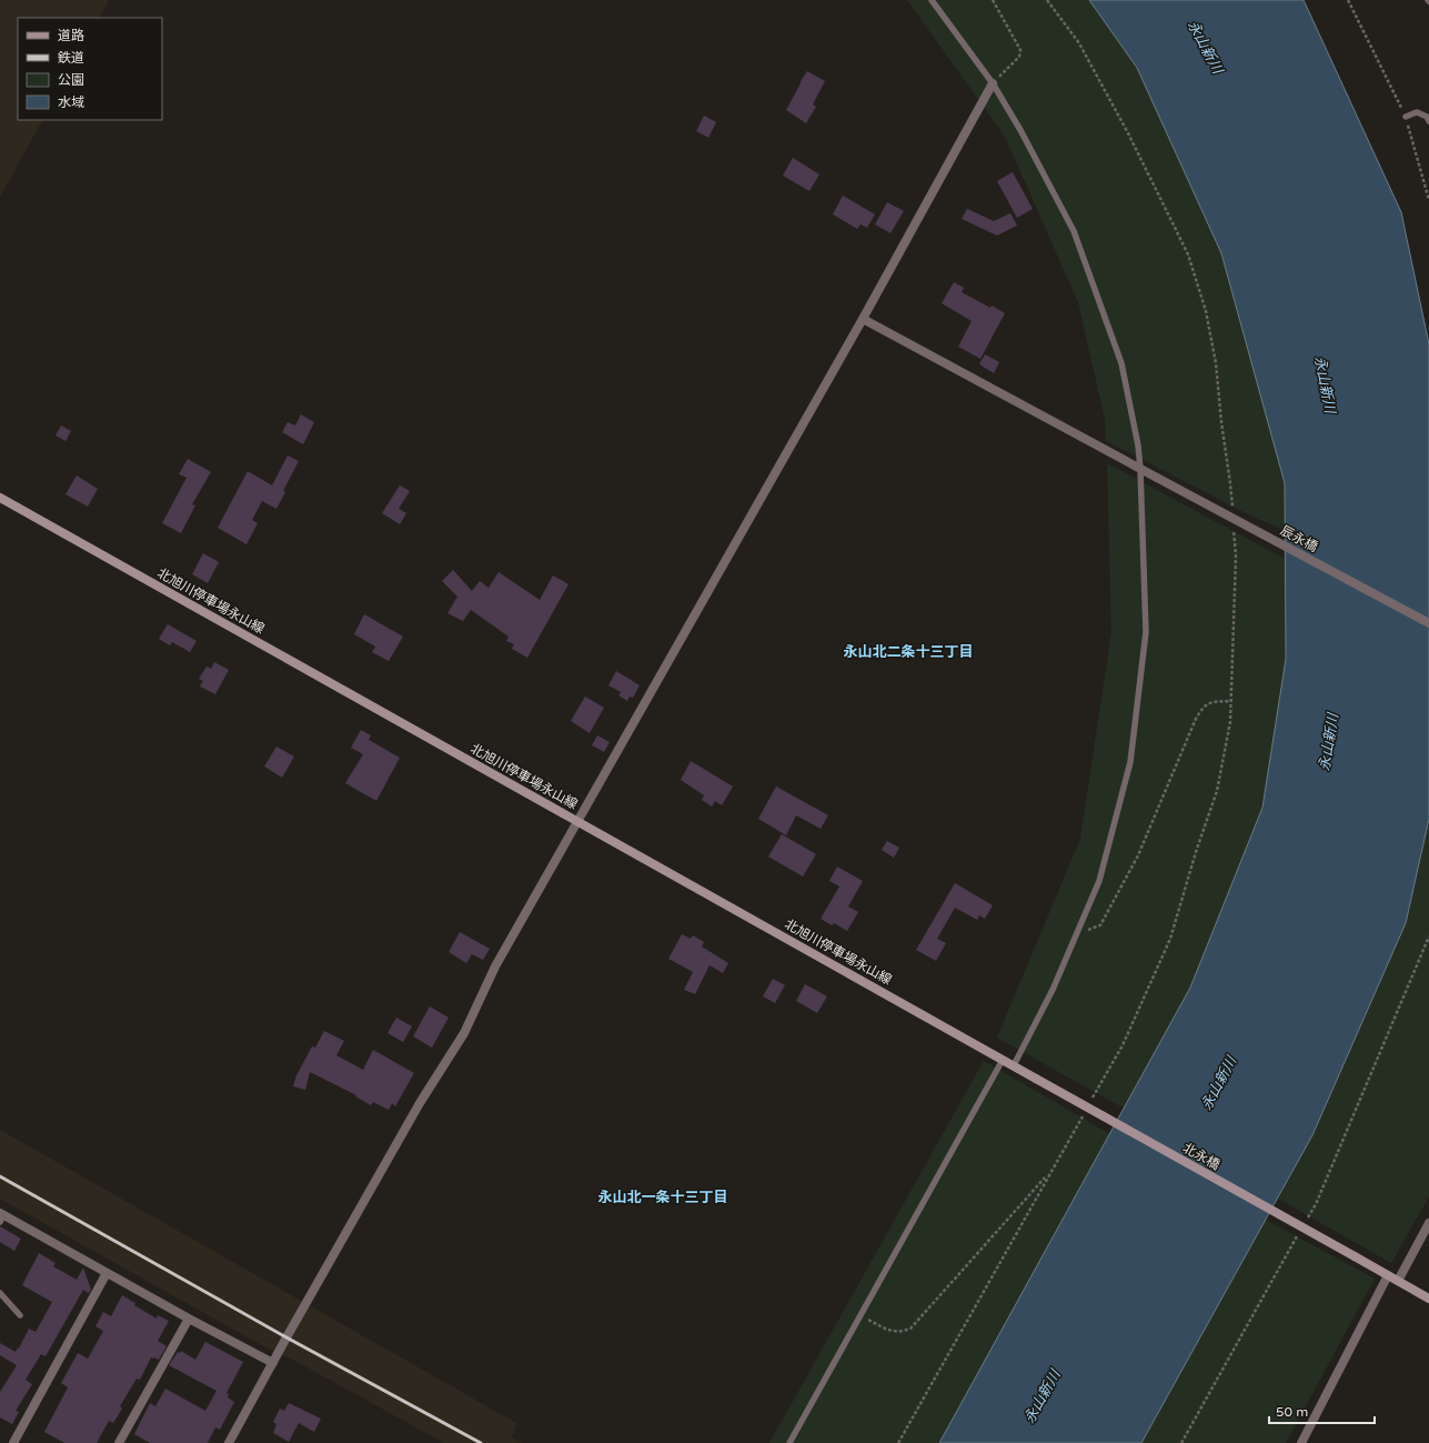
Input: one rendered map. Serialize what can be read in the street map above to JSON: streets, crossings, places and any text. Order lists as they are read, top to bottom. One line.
{"streets":{"main road":["北旭川停車場永山線","北永橋"],"street":["辰永橋"]},"crossings":[["北旭川停車場永山線","北永橋"]],"districts":["永山北二条十三丁目","永山北一条十三丁目"],"water":["永山新川"],"legend":["道路","鉄道","公園","水域"],"scale_bar":"50 m"}
